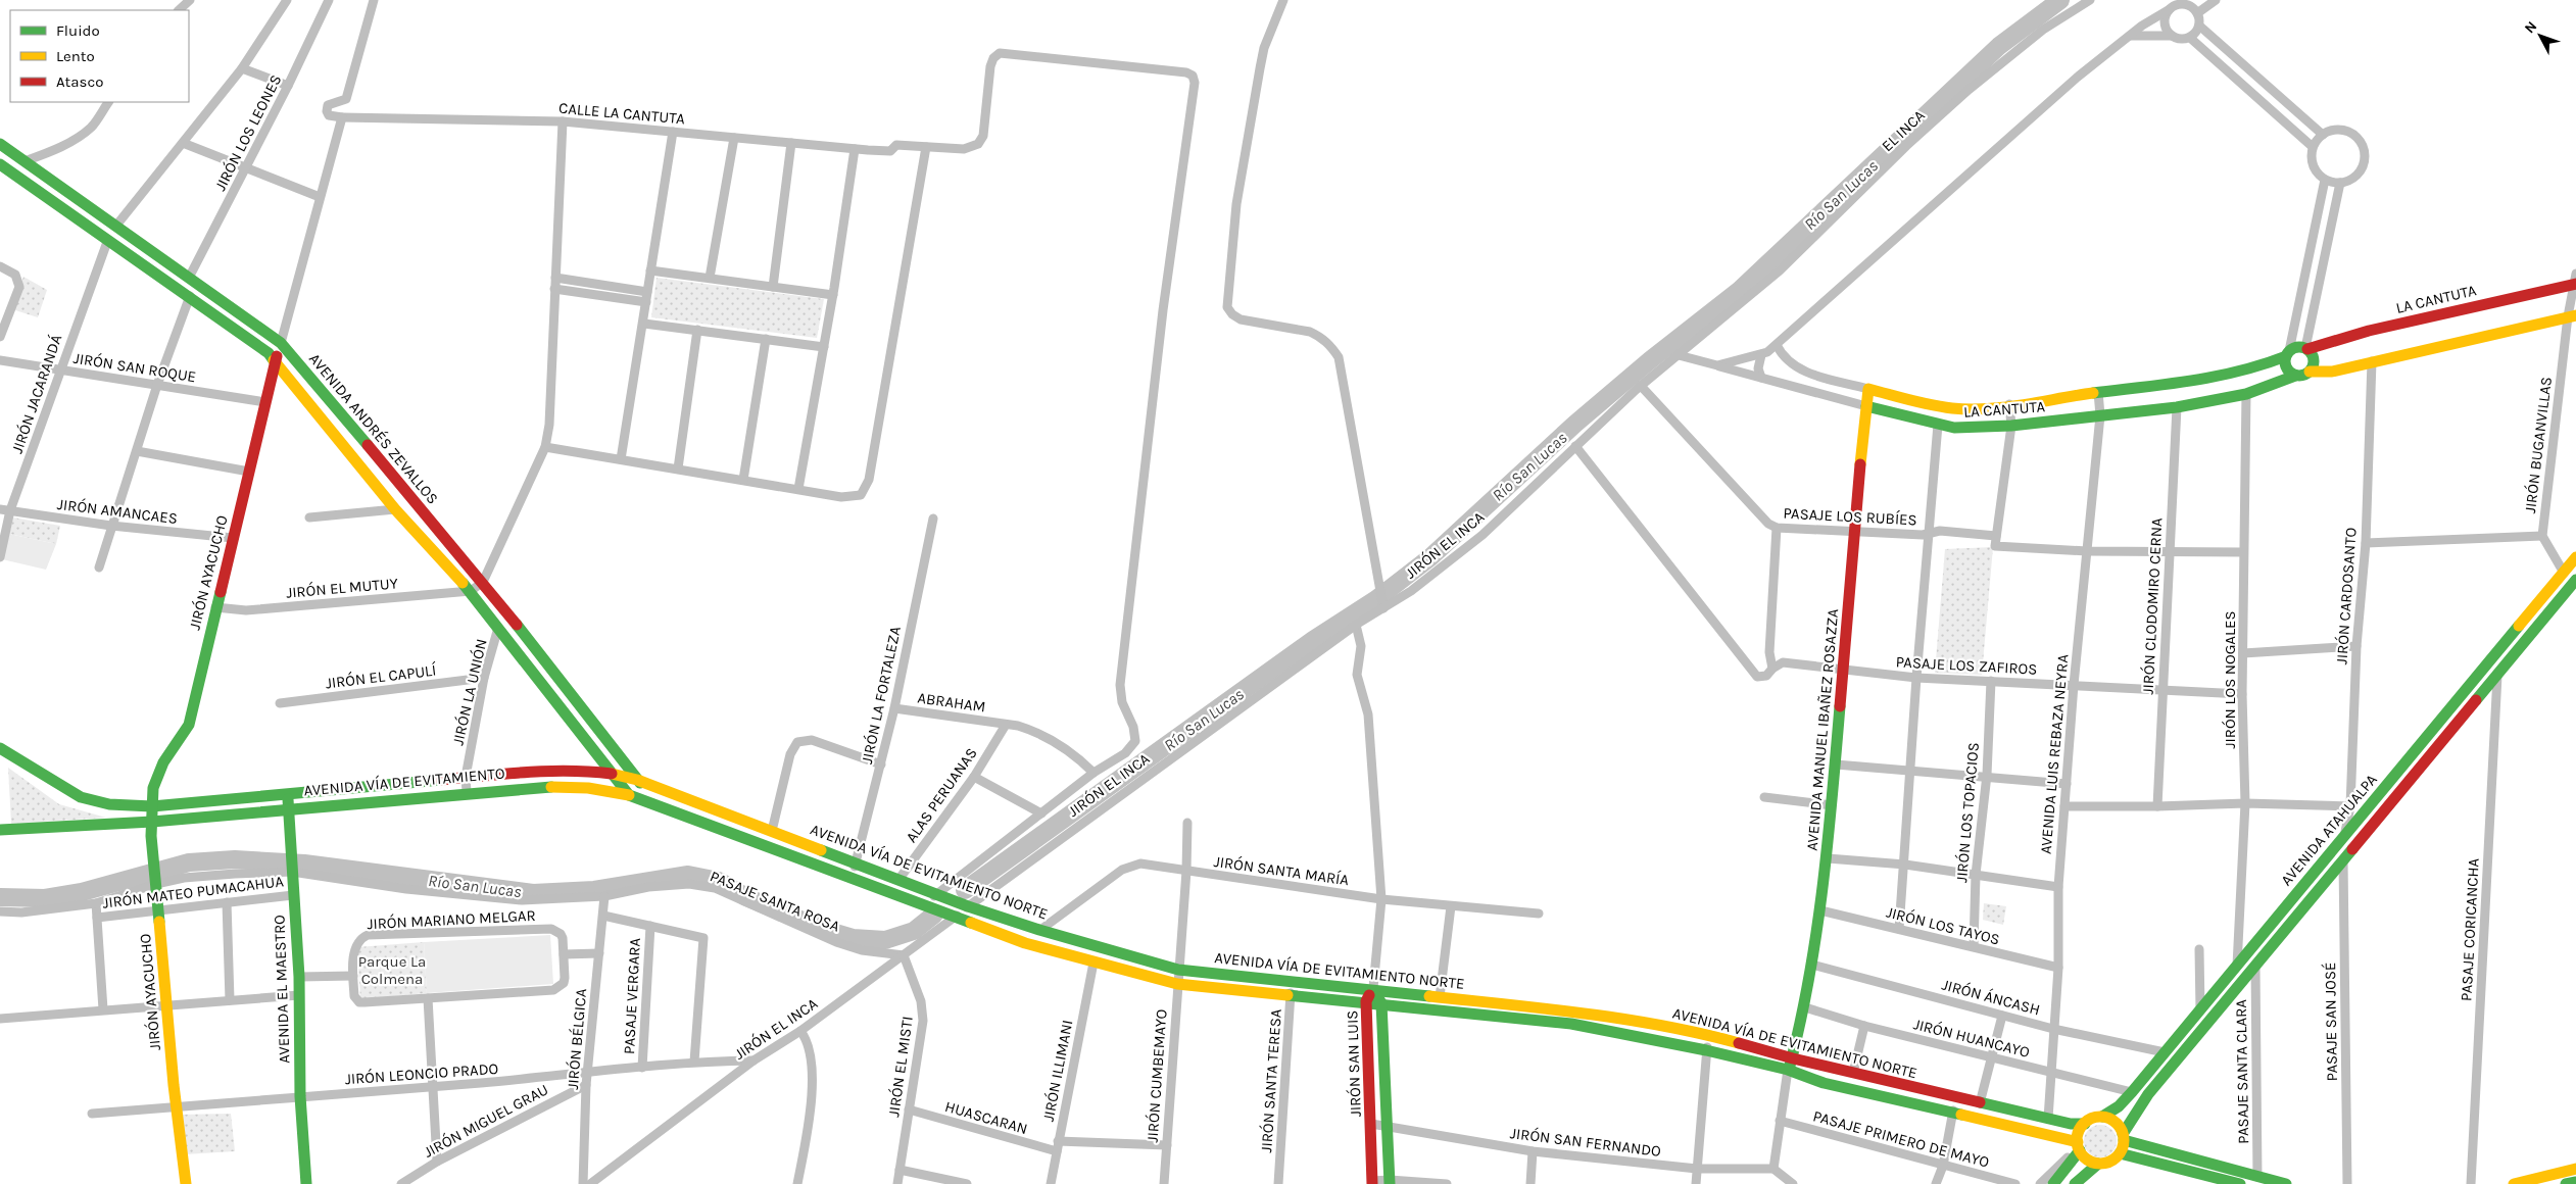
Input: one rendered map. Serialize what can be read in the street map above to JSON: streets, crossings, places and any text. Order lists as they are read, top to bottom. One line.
{"streets":{"main road":["LA CANTUTA","AVENIDA ANDRÉS ZEVALLOS","JIRÓN AYACUCHO","AVENIDA MANUEL IBAÑEZ ROSAZZA","AVENIDA VÍA DE EVITAMIENTO","AVENIDA ATAHUALPA","AVENIDA VÍA DE EVITAMIENTO NORTE","AVENIDA EL MAESTRO","JIRÓN SAN LUIS"],"street":["CALLE LA CANTUTA","EL INCA","JIRÓN LOS LEONES","JIRÓN SAN ROQUE","JIRÓN JACARANDÁ","JIRÓN BUGANVILLAS","JIRÓN AMANCAES","PASAJE LOS RUBÍES","JIRÓN EL INCA","JIRÓN EL MUTUY","JIRÓN CARDOSANTO","JIRÓN CLODOMIRO CERNA","PASAJE LOS ZAFIROS","JIRÓN EL CAPULÍ","JIRÓN LOS NOGALES","JIRÓN LA UNIÓN","JIRÓN LA FORTALEZA","ABRAHAM","AVENIDA LUIS REBAZA NEYRA","ALAS PERUANAS","JIRÓN LOS TOPACIOS","JIRÓN SANTA MARÍA","JIRÓN MATEO PUMACAHUA","PASAJE SANTA ROSA","JIRÓN MARIANO MELGAR","JIRÓN LOS TAYOS","PASAJE CORICANCHA","PASAJE VERGARA","JIRÓN ÁNCASH","PASAJE SAN JOSÉ","JIRÓN HUANCAYO","JIRÓN BÉLGICA","JIRÓN EL MISTI","JIRÓN ILLIMANI","PASAJE SANTA CLARA","JIRÓN LEONCIO PRADO","JIRÓN CUMBEMAYO","JIRÓN SANTA TERESA","HUASCARAN","JIRÓN MIGUEL GRAU","PASAJE PRIMERO DE MAYO","JIRÓN SAN FERNANDO"]},"crossings":[["CALLE LA CANTUTA","JIRÓN AYACUCHO"],["CALLE LA CANTUTA","ABRAHAM"],["EL INCA","LA CANTUTA"],["EL INCA","JIRÓN EL INCA"],["JIRÓN LOS LEONES","AVENIDA ANDRÉS ZEVALLOS"],["LA CANTUTA","JIRÓN BUGANVILLAS"],["LA CANTUTA","JIRÓN EL INCA"],["LA CANTUTA","JIRÓN CARDOSANTO"],["LA CANTUTA","JIRÓN CLODOMIRO CERNA"],["LA CANTUTA","JIRÓN LOS NOGALES"],["LA CANTUTA","AVENIDA MANUEL IBAÑEZ ROSAZZA"],["LA CANTUTA","AVENIDA LUIS REBAZA NEYRA"],["JIRÓN SAN ROQUE","JIRÓN JACARANDÁ"],["JIRÓN SAN ROQUE","JIRÓN AYACUCHO"],["JIRÓN JACARANDÁ","JIRÓN AMANCAES"],["AVENIDA ANDRÉS ZEVALLOS","JIRÓN AYACUCHO"],["AVENIDA ANDRÉS ZEVALLOS","AVENIDA VÍA DE EVITAMIENTO"],["AVENIDA ANDRÉS ZEVALLOS","AVENIDA VÍA DE EVITAMIENTO NORTE"],["JIRÓN BUGANVILLAS","AVENIDA ATAHUALPA"],["JIRÓN AMANCAES","JIRÓN AYACUCHO"],["PASAJE LOS RUBÍES","JIRÓN EL INCA"],["PASAJE LOS RUBÍES","AVENIDA MANUEL IBAÑEZ ROSAZZA"],["JIRÓN EL INCA","PASAJE LOS ZAFIROS"],["JIRÓN EL INCA","AVENIDA VÍA DE EVITAMIENTO NORTE"],["JIRÓN EL INCA","PASAJE SANTA ROSA"],["JIRÓN EL INCA","JIRÓN EL MISTI"],["JIRÓN EL INCA","JIRÓN LEONCIO PRADO"],["JIRÓN AYACUCHO","JIRÓN EL MUTUY"],["JIRÓN AYACUCHO","AVENIDA VÍA DE EVITAMIENTO"],["JIRÓN AYACUCHO","JIRÓN MATEO PUMACAHUA"],["JIRÓN AYACUCHO","PASAJE SANTA ROSA"],["JIRÓN AYACUCHO","JIRÓN LEONCIO PRADO"],["JIRÓN CARDOSANTO","AVENIDA ATAHUALPA"],["JIRÓN CARDOSANTO","PASAJE SAN JOSÉ"],["JIRÓN CLODOMIRO CERNA","PASAJE LOS ZAFIROS"],["PASAJE LOS ZAFIROS","JIRÓN LOS NOGALES"],["PASAJE LOS ZAFIROS","AVENIDA MANUEL IBAÑEZ ROSAZZA"],["PASAJE LOS ZAFIROS","AVENIDA LUIS REBAZA NEYRA"],["PASAJE LOS ZAFIROS","JIRÓN LOS TOPACIOS"],["JIRÓN EL CAPULÍ","JIRÓN LA UNIÓN"],["JIRÓN LOS NOGALES","AVENIDA ATAHUALPA"],["JIRÓN LA UNIÓN","AVENIDA VÍA DE EVITAMIENTO"],["JIRÓN LA FORTALEZA","ABRAHAM"],["JIRÓN LA FORTALEZA","AVENIDA VÍA DE EVITAMIENTO NORTE"],["ABRAHAM","ALAS PERUANAS"],["AVENIDA MANUEL IBAÑEZ ROSAZZA","AVENIDA VÍA DE EVITAMIENTO NORTE"],["AVENIDA MANUEL IBAÑEZ ROSAZZA","JIRÓN LOS TAYOS"],["AVENIDA MANUEL IBAÑEZ ROSAZZA","JIRÓN ÁNCASH"],["AVENIDA MANUEL IBAÑEZ ROSAZZA","JIRÓN HUANCAYO"],["AVENIDA LUIS REBAZA NEYRA","AVENIDA VÍA DE EVITAMIENTO NORTE"],["AVENIDA LUIS REBAZA NEYRA","JIRÓN LOS TAYOS"],["AVENIDA LUIS REBAZA NEYRA","JIRÓN ÁNCASH"],["AVENIDA LUIS REBAZA NEYRA","JIRÓN HUANCAYO"],["AVENIDA VÍA DE EVITAMIENTO","AVENIDA VÍA DE EVITAMIENTO NORTE"],["AVENIDA VÍA DE EVITAMIENTO","AVENIDA EL MAESTRO"],["ALAS PERUANAS","AVENIDA VÍA DE EVITAMIENTO NORTE"],["JIRÓN LOS TOPACIOS","JIRÓN LOS TAYOS"],["AVENIDA ATAHUALPA","AVENIDA VÍA DE EVITAMIENTO NORTE"],["AVENIDA ATAHUALPA","PASAJE CORICANCHA"],["AVENIDA ATAHUALPA","JIRÓN ÁNCASH"],["AVENIDA ATAHUALPA","PASAJE SAN JOSÉ"],["AVENIDA ATAHUALPA","JIRÓN HUANCAYO"],["AVENIDA ATAHUALPA","PASAJE SANTA CLARA"],["JIRÓN SANTA MARÍA","AVENIDA VÍA DE EVITAMIENTO NORTE"],["JIRÓN SANTA MARÍA","JIRÓN CUMBEMAYO"],["AVENIDA VÍA DE EVITAMIENTO NORTE","JIRÓN SAN LUIS"],["AVENIDA VÍA DE EVITAMIENTO NORTE","JIRÓN ILLIMANI"],["AVENIDA VÍA DE EVITAMIENTO NORTE","JIRÓN CUMBEMAYO"],["AVENIDA VÍA DE EVITAMIENTO NORTE","JIRÓN SANTA TERESA"],["JIRÓN MATEO PUMACAHUA","AVENIDA EL MAESTRO"],["PASAJE SANTA ROSA","AVENIDA EL MAESTRO"],["PASAJE SANTA ROSA","JIRÓN BÉLGICA"],["PASAJE SANTA ROSA","JIRÓN EL MISTI"],["AVENIDA EL MAESTRO","JIRÓN LEONCIO PRADO"],["PASAJE VERGARA","JIRÓN LEONCIO PRADO"],["JIRÓN BÉLGICA","JIRÓN LEONCIO PRADO"],["JIRÓN BÉLGICA","JIRÓN MIGUEL GRAU"],["JIRÓN SAN LUIS","JIRÓN SAN FERNANDO"],["JIRÓN EL MISTI","HUASCARAN"],["JIRÓN ILLIMANI","HUASCARAN"]],"water":["Río San Lucas"],"parks":["Parque La Colmena"],"legend":["Fluido","Lento","Atasco"],"north":"top left"}
